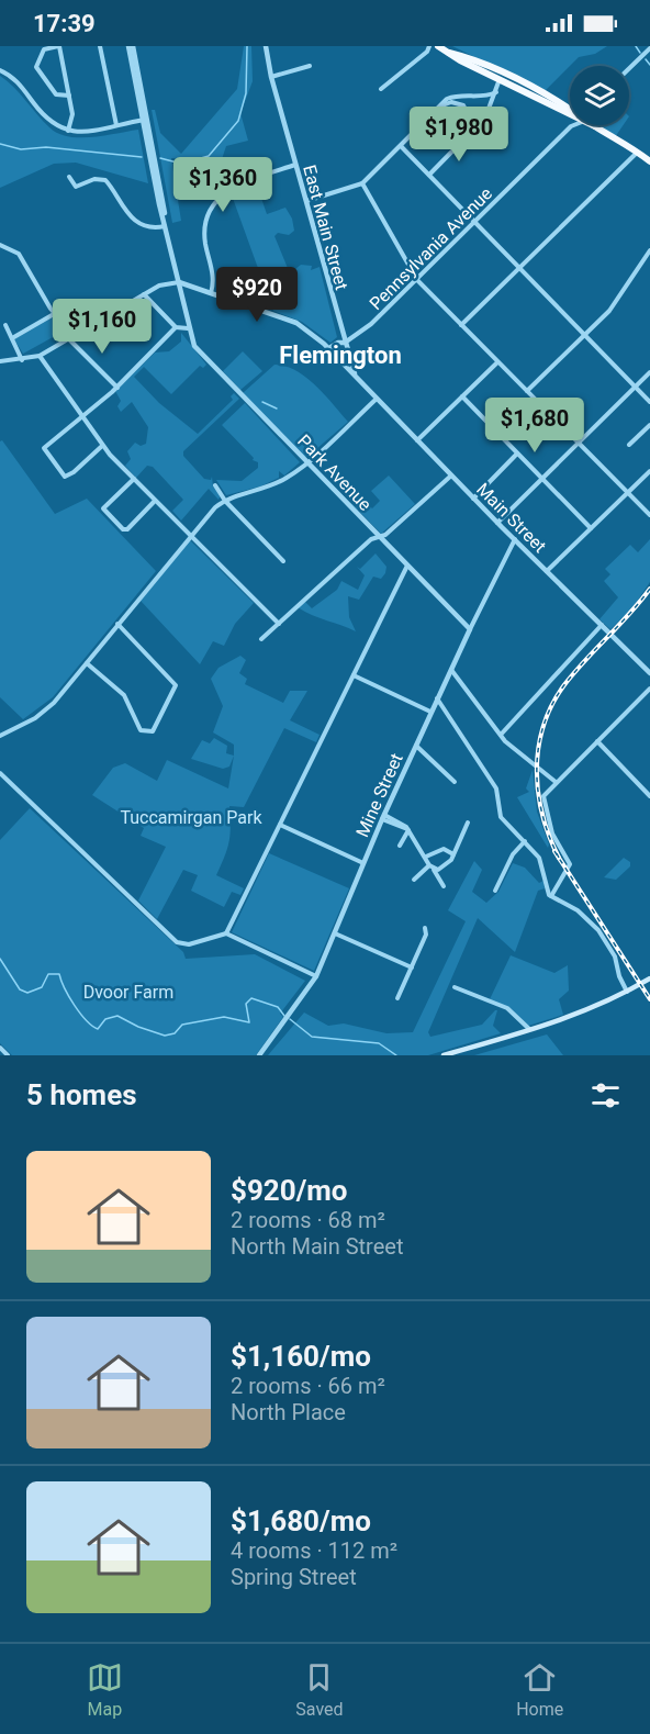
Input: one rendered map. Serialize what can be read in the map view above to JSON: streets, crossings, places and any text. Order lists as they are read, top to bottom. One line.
{"streets":{"street":["East Main Street","Pennsylvania Avenue","Park Avenue","Main Street","Mine Street"]},"crossings":[["East Main Street","Pennsylvania Avenue"],["East Main Street","Main Street"],["Pennsylvania Avenue","Main Street"],["Park Avenue","Main Street"],["Park Avenue","Mine Street"],["Main Street","Mine Street"]],"districts":["Flemington"],"parks":["Tuccamirgan Park","Dvoor Farm"],"page":{"status":"17:39","price":["$1,980","$1,360","$920","$1,160","$1,680"],"heading":"5 homes","list":[{"name":"$920/mo","note":"2 rooms · 68 m² · North Main Street"},{"name":"$1,160/mo","note":"2 rooms · 66 m² · North Place"},{"name":"$1,680/mo","note":"4 rooms · 112 m² · Spring Street"}],"tabs":["Map","Saved","Home"]}}
